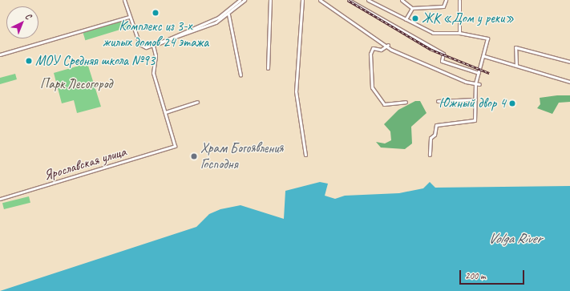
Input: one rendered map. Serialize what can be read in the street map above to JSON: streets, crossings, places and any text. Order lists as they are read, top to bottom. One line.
{"streets":{"street":["Ярославская улица"]},"water":["Volga River"],"parks":["Парк Лесогород"],"places":["Комплекс из 3-х жилых домов 24 этажа","ЖК «Дом у реки»","МОУ Средняя школа №93","Южный двор 4","Храм Богоявления Господня"],"scale_bar":"200 m","north":"top right"}
